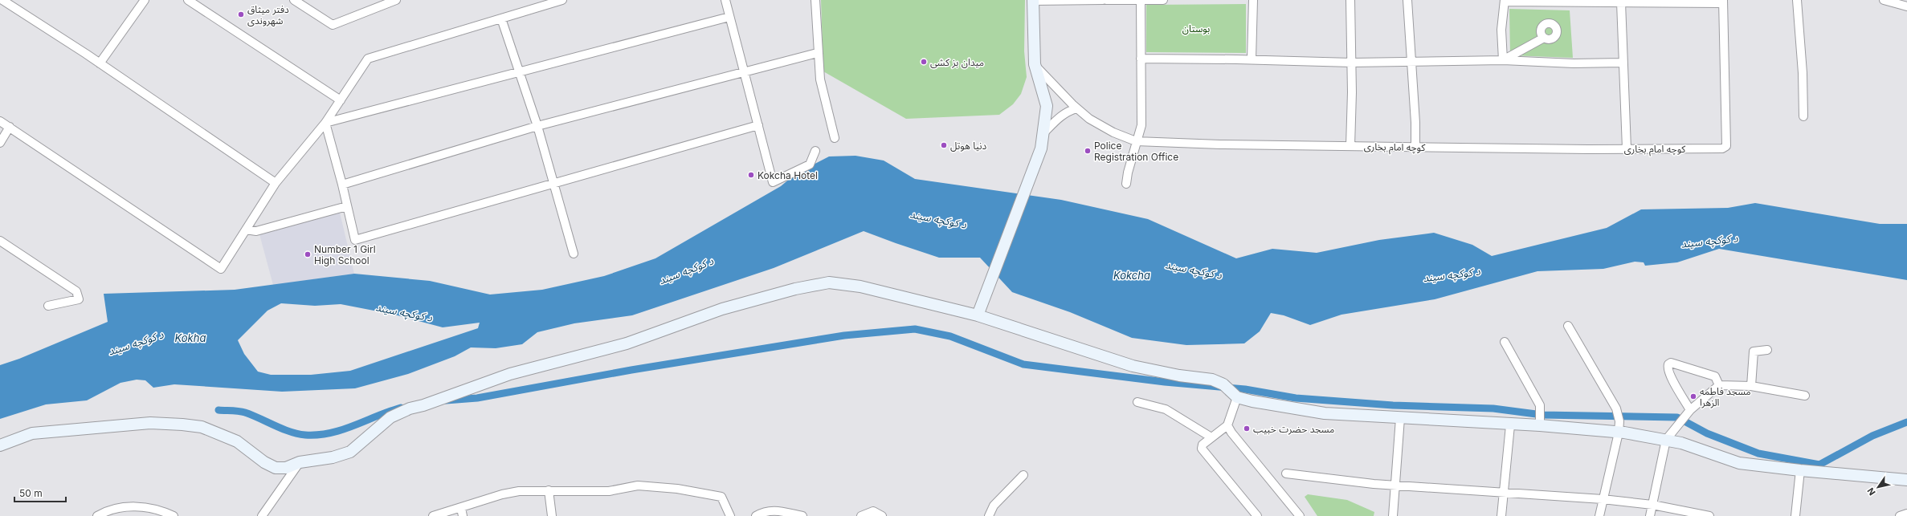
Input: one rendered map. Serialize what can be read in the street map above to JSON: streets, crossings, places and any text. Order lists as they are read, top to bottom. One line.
{"streets":{"street":["کوچه امام بخاری"]},"water":["د کوکچه سیند","Kokcha","Kokha"],"parks":["بوستان"],"places":["دفتر میثاق شهروندی","میدان بز کشی","دنیا هوتل","Police Registration Office","Kokcha Hotel","Number 1 Girl High School","مسجد فاطمه الزهرا","مسجد حضرت خبیب"],"scale_bar":"50 m","north":"bottom left"}
